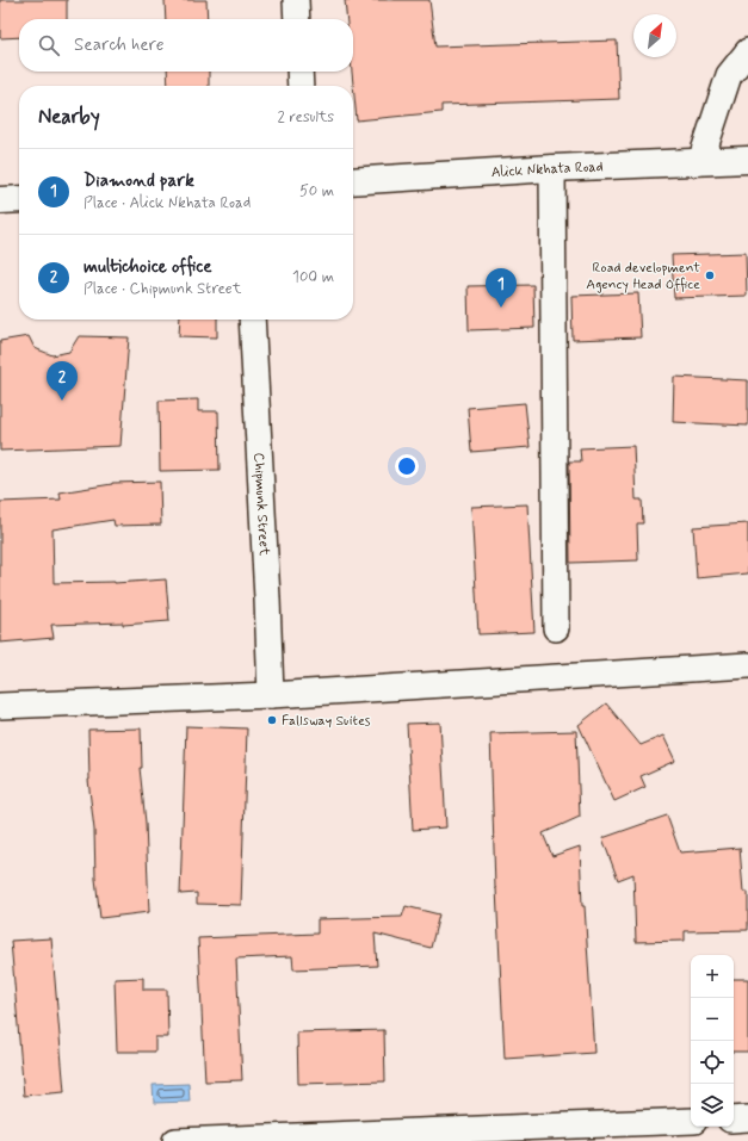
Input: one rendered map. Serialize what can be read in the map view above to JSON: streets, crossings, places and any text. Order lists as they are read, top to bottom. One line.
{"streets":{"main road":["Alick Nkhata Road"],"street":["Chipmunk Street"]},"places":["Road development Agency Head Office","Fallsway Suites"],"north":"top right","page":{"search":"Search here","heading":["Nearby","2 results"],"list":[{"mark":"1","name":"Diamond park","note":"Place · Alick Nkhata Road","value":"50 m"},{"mark":"2","name":"multichoice office","note":"Place · Chipmunk Street","value":"100 m"}],"pins":["1","2"],"map_buttons":["+","−"]}}
